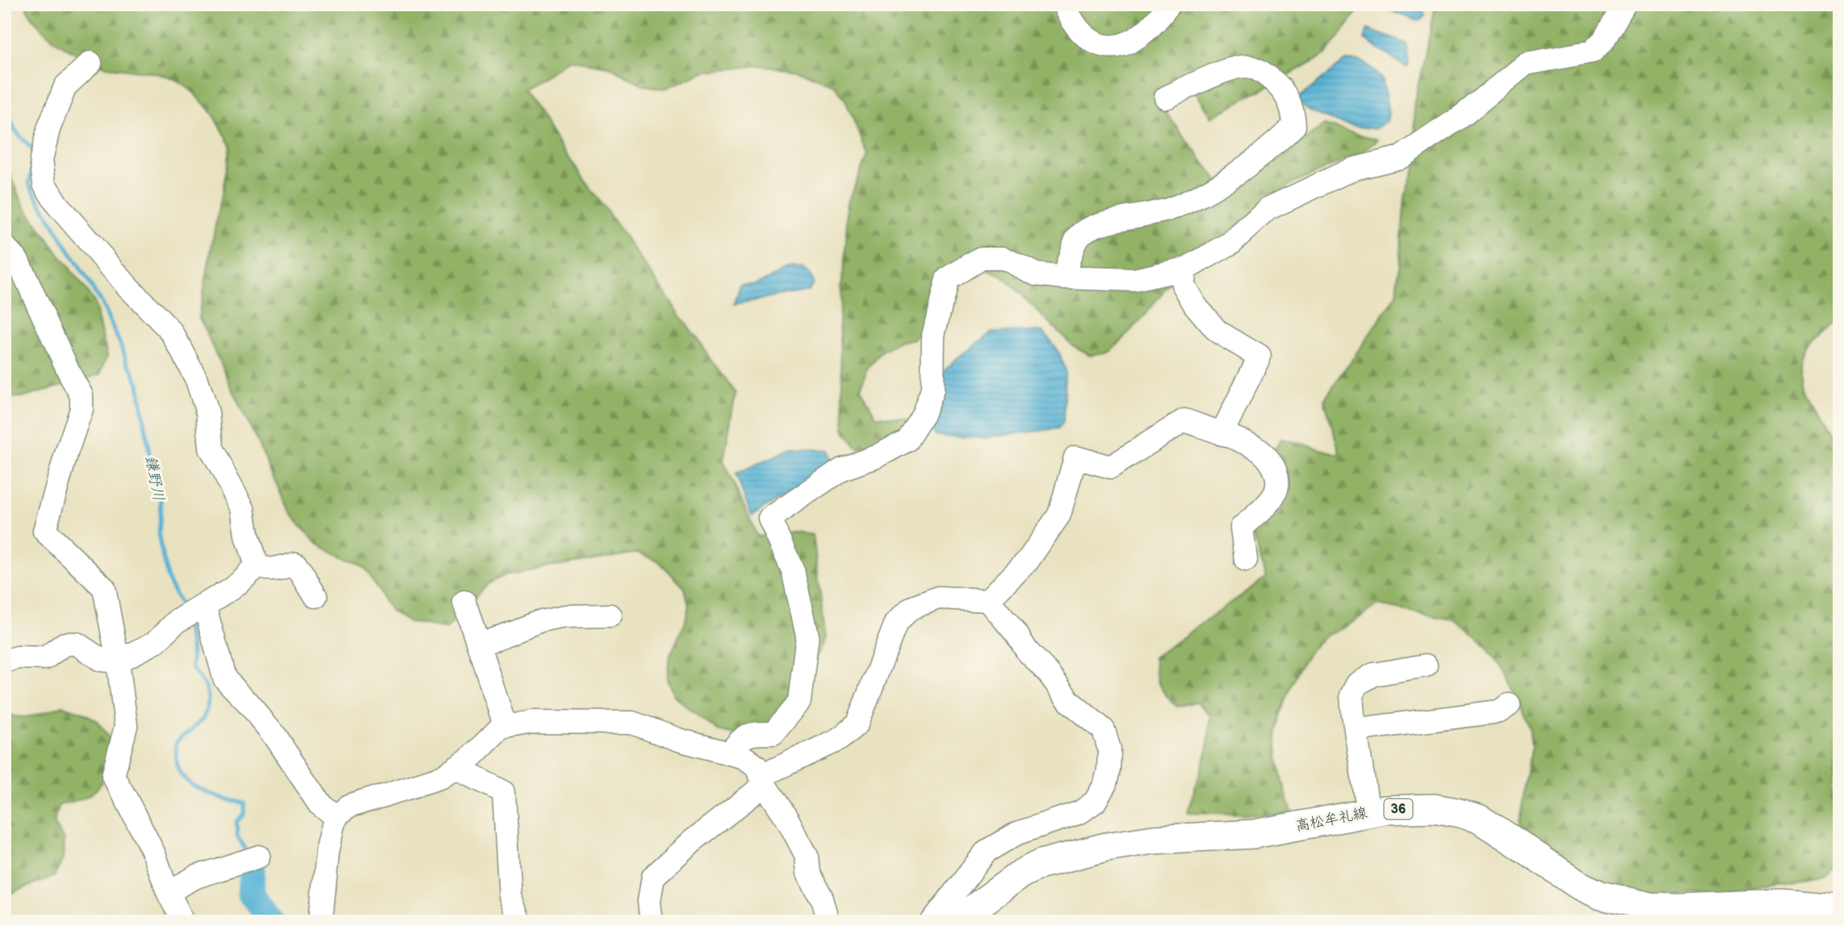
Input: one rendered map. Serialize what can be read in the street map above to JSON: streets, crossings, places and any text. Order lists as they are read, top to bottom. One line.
{"streets":{"main road":["36","高松牟礼線"]},"water":["鎌野川"]}
